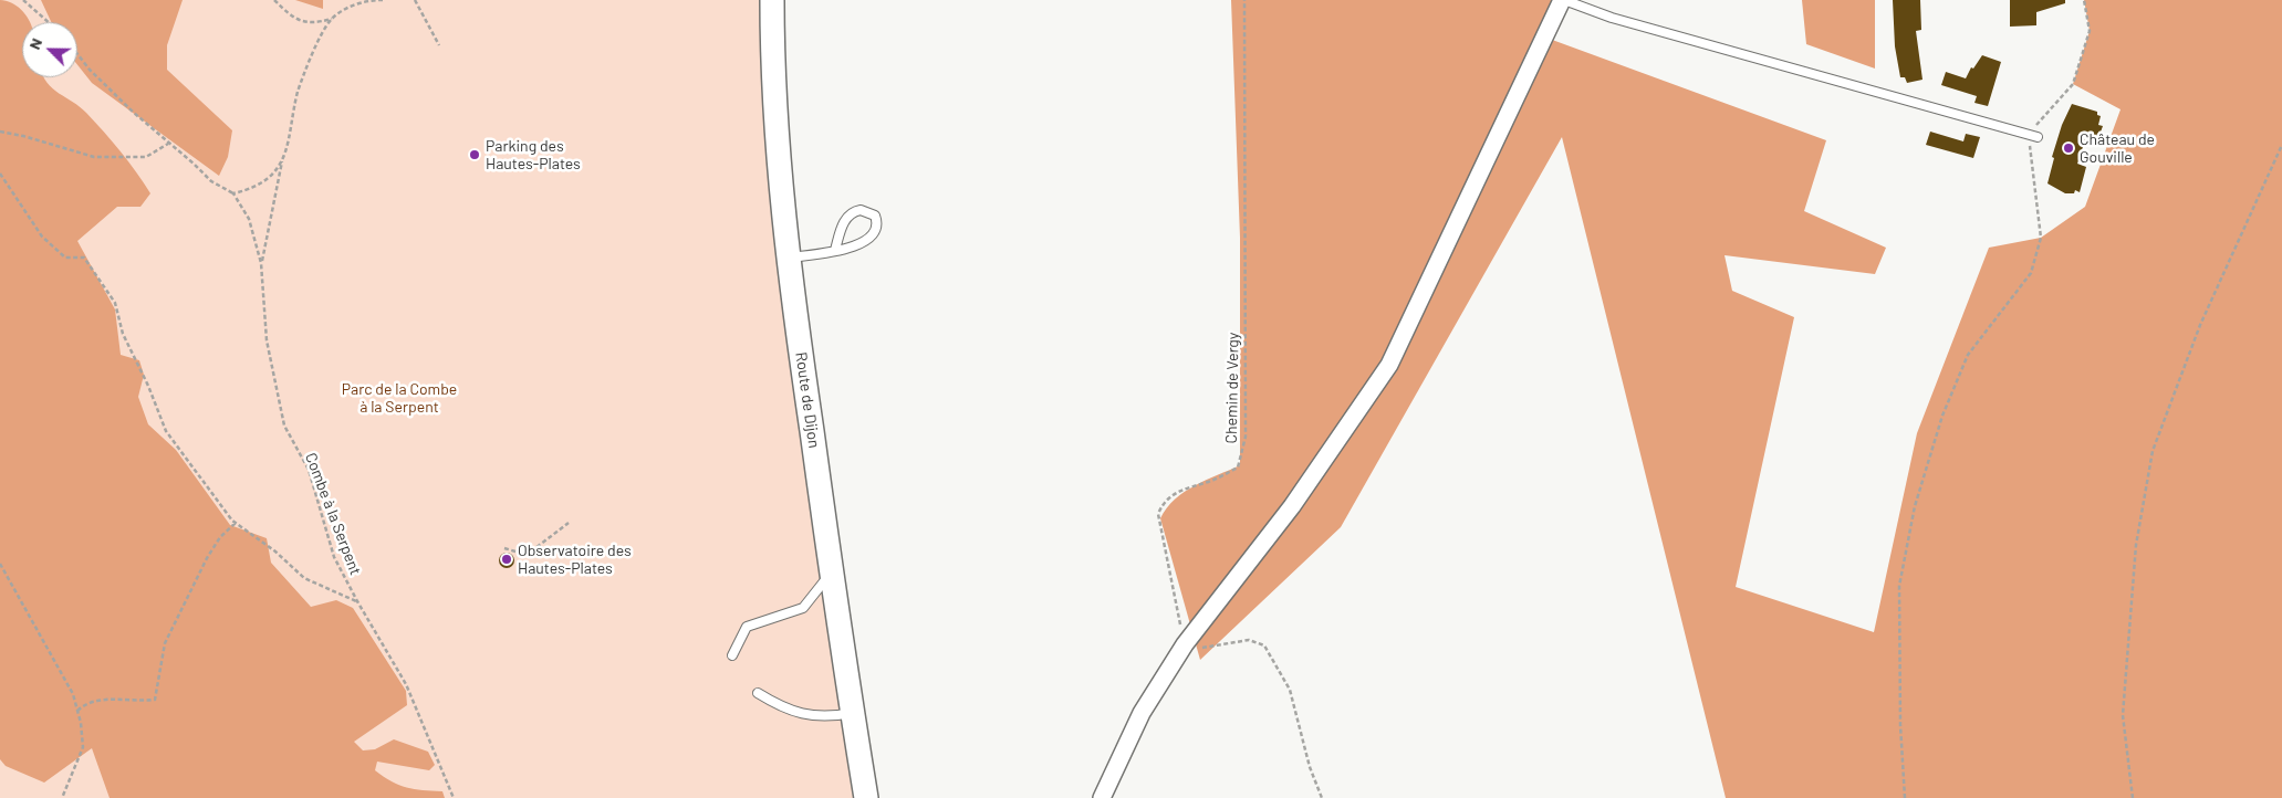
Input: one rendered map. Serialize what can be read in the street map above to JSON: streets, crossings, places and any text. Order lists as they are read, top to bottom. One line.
{"streets":{"main road":["Route de Dijon"],"path":["Chemin de Vergy","Combe à la Serpent"]},"parks":["Parc de la Combe à la Serpent"],"places":["Château de Gouville","Parking des Hautes-Plates","Observatoire des Hautes-Plates"],"north":"top left"}
